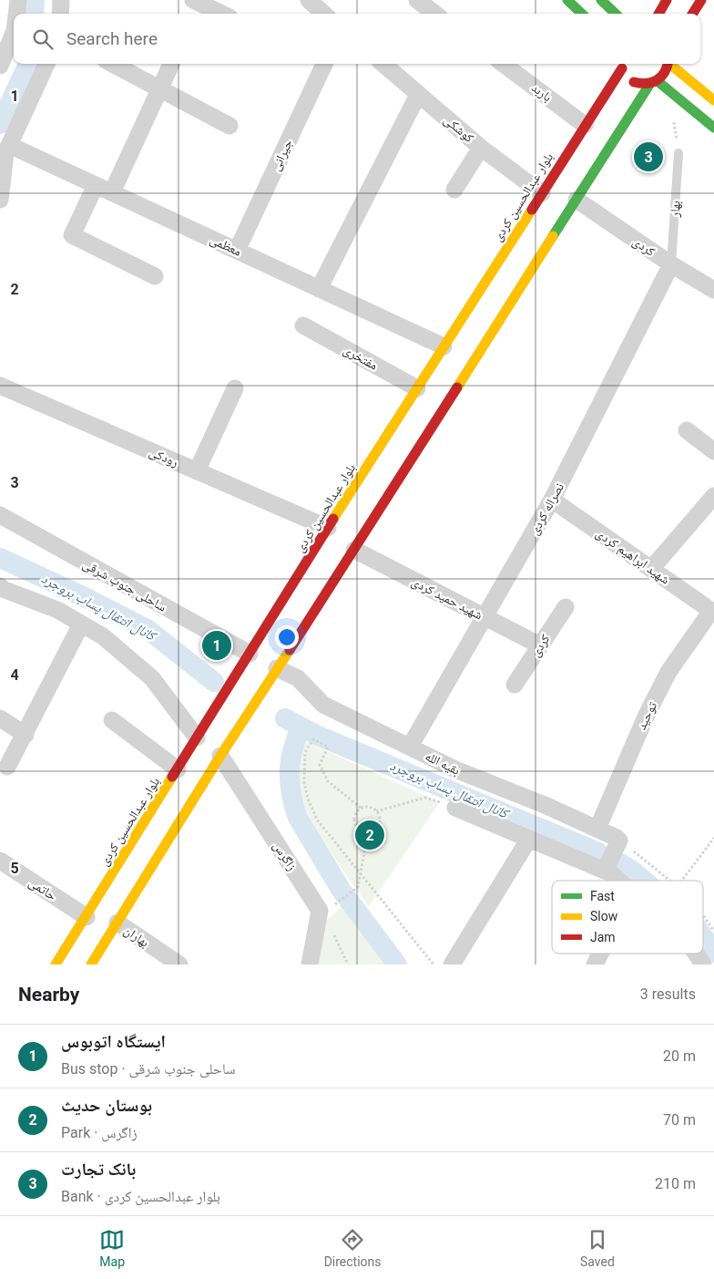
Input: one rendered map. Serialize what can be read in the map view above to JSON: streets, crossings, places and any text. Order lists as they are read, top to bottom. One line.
{"streets":{"main road":["بلوار عبدالحسین کردی"],"street":["باربد","کوشکی","جیرانی","معظمی","کردی","مفتخری","رودکی","نصراله کردی","شهید ابراهیم کردی","ساحلی جنوب شرقی","شهید حمید کردی","توحید","بقیه الله","زاگرس","حاتمی","بهاران"],"lane":["بهار"]},"crossings":[["باربد","بلوار عبدالحسین کردی"],["کوشکی","بلوار عبدالحسین کردی"],["جیرانی","معظمی"],["بلوار عبدالحسین کردی","معظمی"],["بلوار عبدالحسین کردی","مفتخری"],["بلوار عبدالحسین کردی","رودکی"],["بلوار عبدالحسین کردی","ساحلی جنوب شرقی"],["بلوار عبدالحسین کردی","حاتمی"],["بهار","کردی"],["بهار","نصراله کردی"],["کردی","نصراله کردی"],["کردی","شهید حمید کردی"],["نصراله کردی","شهید ابراهیم کردی"],["نصراله کردی","شهید حمید کردی"],["نصراله کردی","بقیه الله"],["شهید ابراهیم کردی","توحید"],["توحید","بقیه الله"]],"water":["کانال انتقال پساب بروجرد"],"legend":["Fast","Slow","Jam"],"page":{"search":"Search here","pins":["3","1","2"],"heading":["Nearby","3 results"],"list":[{"mark":"1","name":"ایستگاه اتوبوس","note":"Bus stop · ساحلی جنوب شرقی","value":"20 m"},{"mark":"2","name":"بوستان حدیث","note":"Park · زاگرس","value":"70 m"},{"mark":"3","name":"بانک تجارت","note":"Bank · بلوار عبدالحسین کردی","value":"210 m"}],"nav":["Map","Directions","Saved"]},"grid":{"rows":["1","2","3","4","5"]}}
